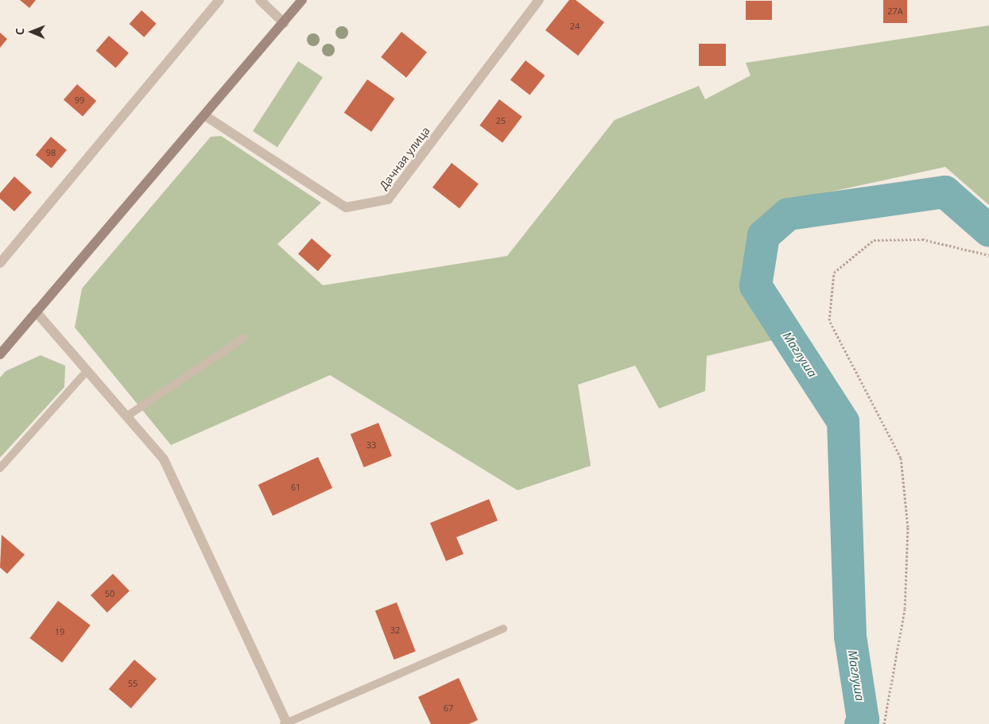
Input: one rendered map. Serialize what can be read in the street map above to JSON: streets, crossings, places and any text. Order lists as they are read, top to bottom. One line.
{"streets":{"street":["Дачная улица"]},"water":["Маглуша"],"house_numbers":["27А","24","99","25","98","33","61","50","32","19","55","67"],"north":"left"}
